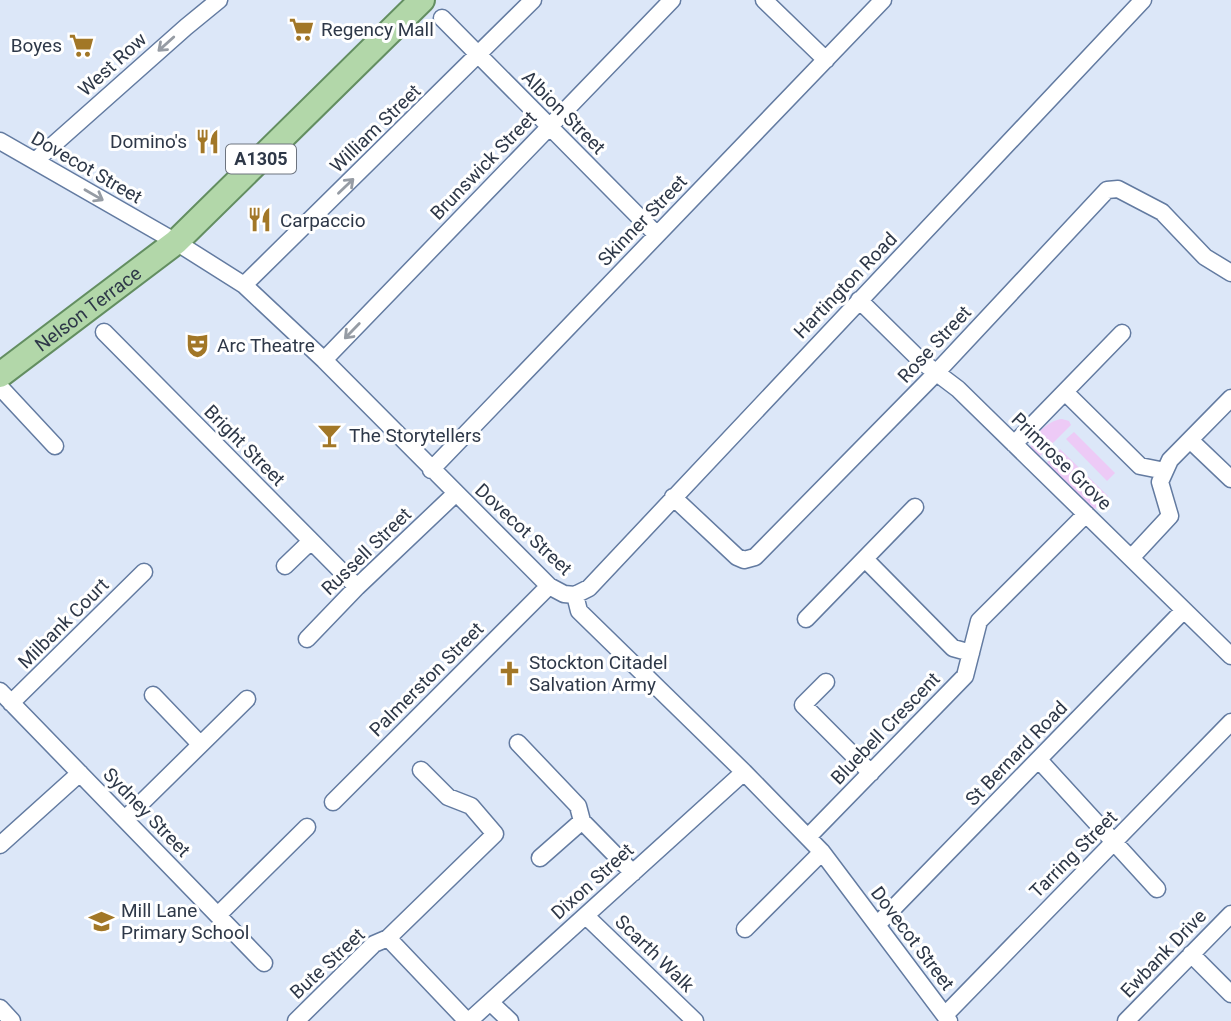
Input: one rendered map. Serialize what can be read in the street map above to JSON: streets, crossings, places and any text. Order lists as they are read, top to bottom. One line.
{"streets":{"main road":["A1305","Nelson Terrace"],"street":["West Row","Albion Street","William Street","Brunswick Street","Dovecot Street","Skinner Street","Hartington Road","Rose Street","Bright Street","Primrose Grove","Russell Street","Milbank Court","Palmerston Street","Bluebell Crescent","St Bernard Road","Sydney Street","Tarring Street","Dixon Street","Scarth Walk","Ewbank Drive","Bute Street"]},"crossings":[["West Row","Dovecot Street"],["Albion Street","William Street"],["Albion Street","Brunswick Street"],["Albion Street","Skinner Street"],["William Street","Dovecot Street"],["A1305","Dovecot Street"],["A1305","Nelson Terrace"],["Brunswick Street","Dovecot Street"],["Dovecot Street","Skinner Street"],["Dovecot Street","Hartington Road"],["Dovecot Street","Nelson Terrace"],["Dovecot Street","Russell Street"],["Dovecot Street","Palmerston Street"],["Dovecot Street","Bluebell Crescent"],["Dovecot Street","St Bernard Road"],["Dovecot Street","Tarring Street"],["Dovecot Street","Dixon Street"],["Hartington Road","Rose Street"],["Hartington Road","Primrose Grove"],["Rose Street","Primrose Grove"],["Bright Street","Russell Street"],["Primrose Grove","Bluebell Crescent"],["Primrose Grove","St Bernard Road"],["Milbank Court","Sydney Street"],["Dixon Street","Scarth Walk"]],"one_way":["West Row","William Street","Brunswick Street"],"places":{"supermarket":["Regency Mall","Boyes"],"restaurant":["Domino's","Carpaccio"],"theatre":["Arc Theatre"],"bar":["The Storytellers"],"church":["Stockton Citadel Salvation Army"],"school or university":["Mill Lane Primary School"]}}
